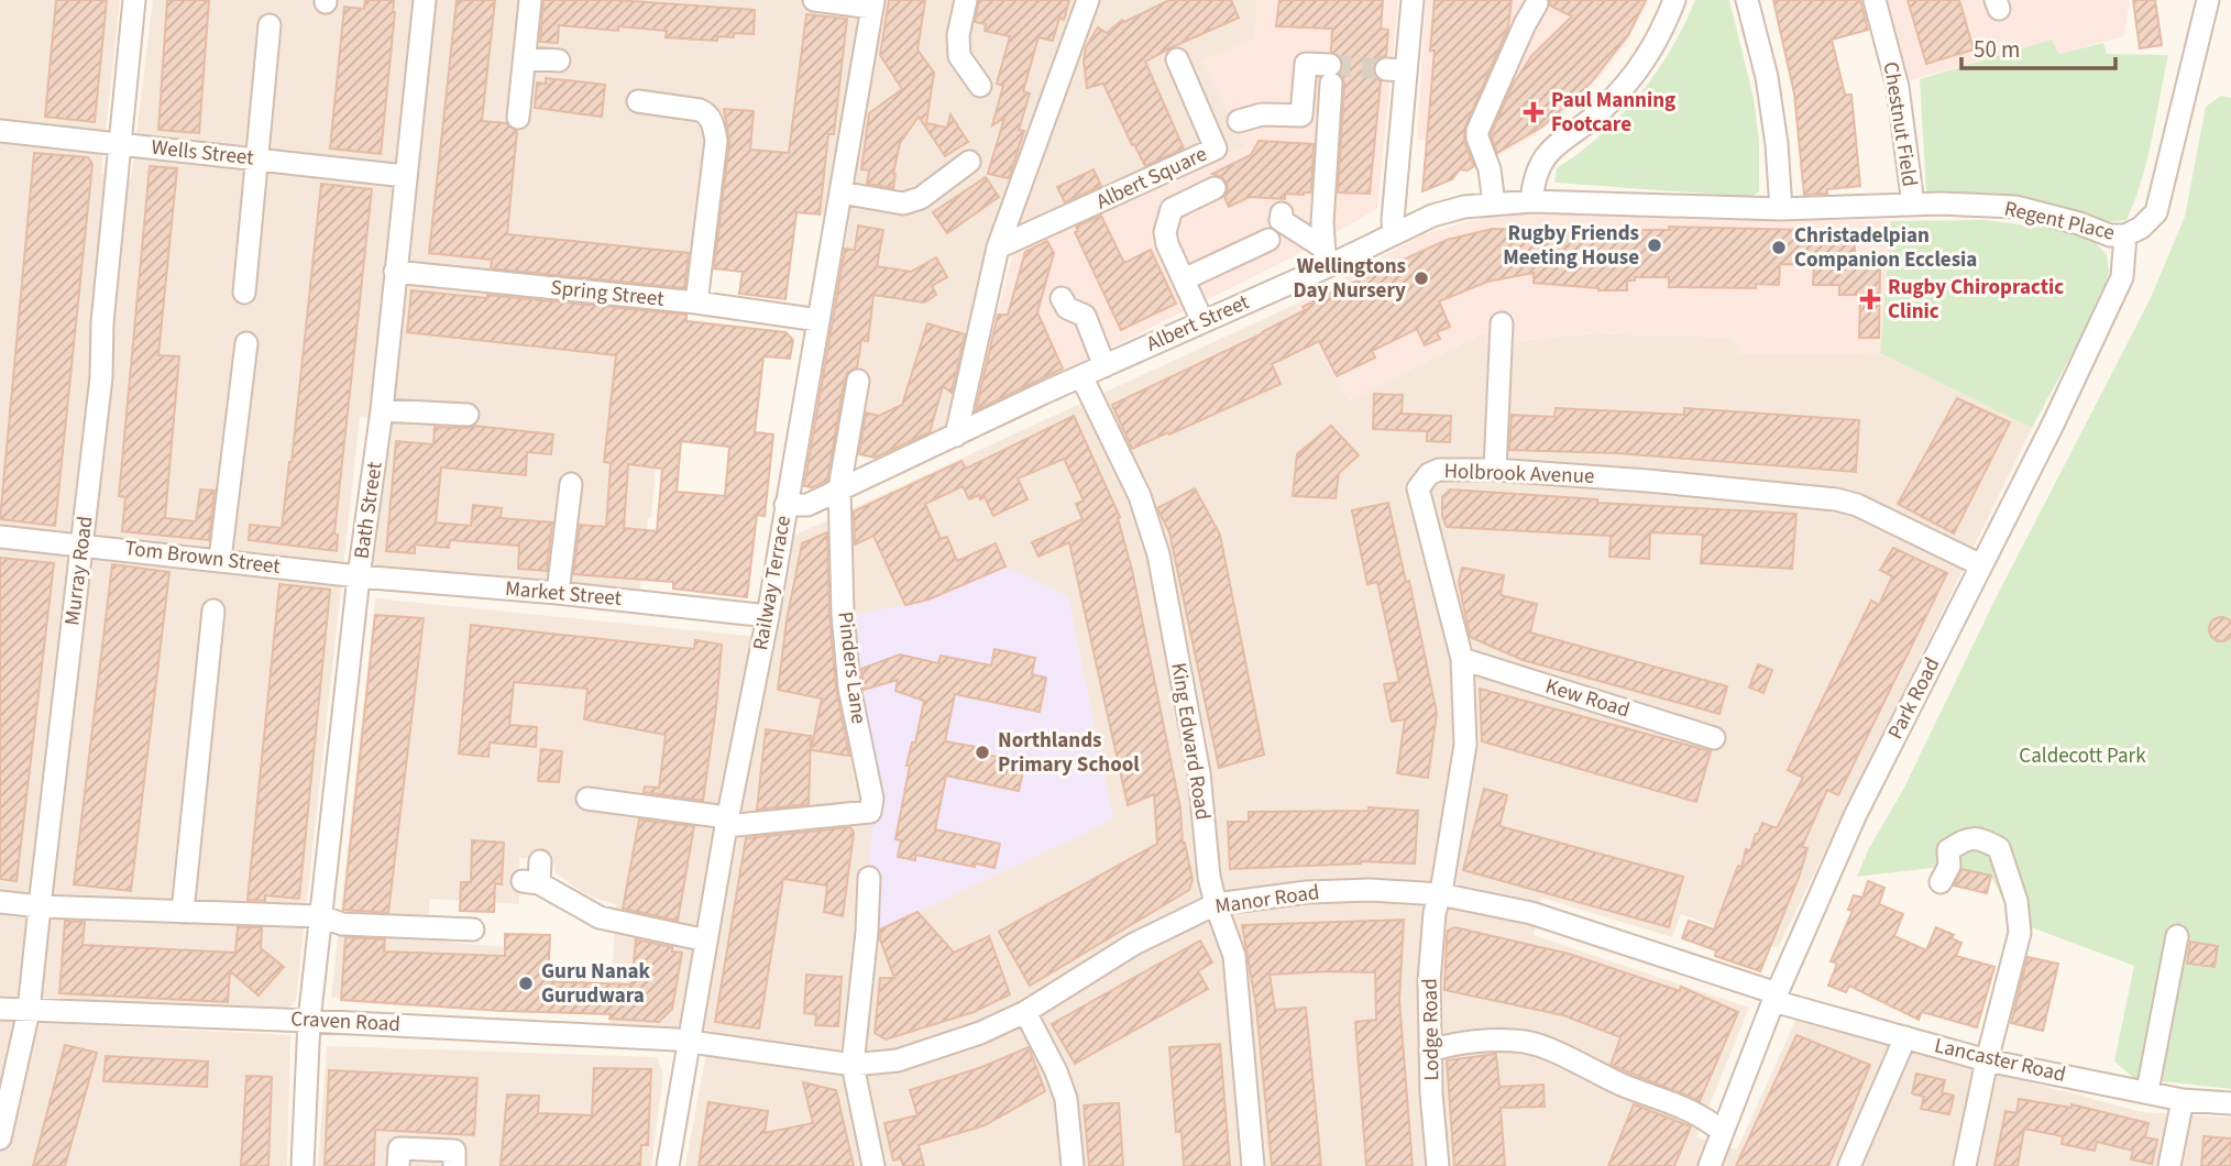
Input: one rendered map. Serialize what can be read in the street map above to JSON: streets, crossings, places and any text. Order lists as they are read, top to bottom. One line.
{"streets":{"street":["Chestnut Field","Wells Street","Albert Square","Regent Place","Spring Street","Albert Street","Holbrook Avenue","Bath Street","Tom Brown Street","Murray Road","Railway Terrace","Market Street","Pinders Lane","Kew Road","Park Road","King Edward Road","Manor Road","Craven Road","Lodge Road","Lancaster Road"]},"crossings":[["Chestnut Field","Regent Place"],["Wells Street","Bath Street"],["Wells Street","Murray Road"],["Regent Place","Albert Street"],["Regent Place","Park Road"],["Spring Street","Bath Street"],["Spring Street","Railway Terrace"],["Albert Street","Railway Terrace"],["Albert Street","Pinders Lane"],["Albert Street","King Edward Road"],["Holbrook Avenue","Kew Road"],["Holbrook Avenue","Park Road"],["Holbrook Avenue","Manor Road"],["Holbrook Avenue","Lodge Road"],["Bath Street","Tom Brown Street"],["Bath Street","Market Street"],["Bath Street","Craven Road"],["Tom Brown Street","Murray Road"],["Tom Brown Street","Market Street"],["Murray Road","Craven Road"],["Railway Terrace","Market Street"],["Railway Terrace","Pinders Lane"],["Railway Terrace","Manor Road"],["Railway Terrace","Craven Road"],["Park Road","Manor Road"],["Park Road","Lancaster Road"],["King Edward Road","Manor Road"],["Manor Road","Craven Road"],["Manor Road","Lodge Road"],["Manor Road","Lancaster Road"]],"parks":["Caldecott Park"],"places":{"health":["Paul Manning Footcare","Rugby Chiropractic Clinic"],"other":["Rugby Friends Meeting House","Christadelpian Companion Ecclesia","Wellingtons Day Nursery","Northlands Primary School","Guru Nanak Gurudwara"]},"scale_bar":"50 m"}
